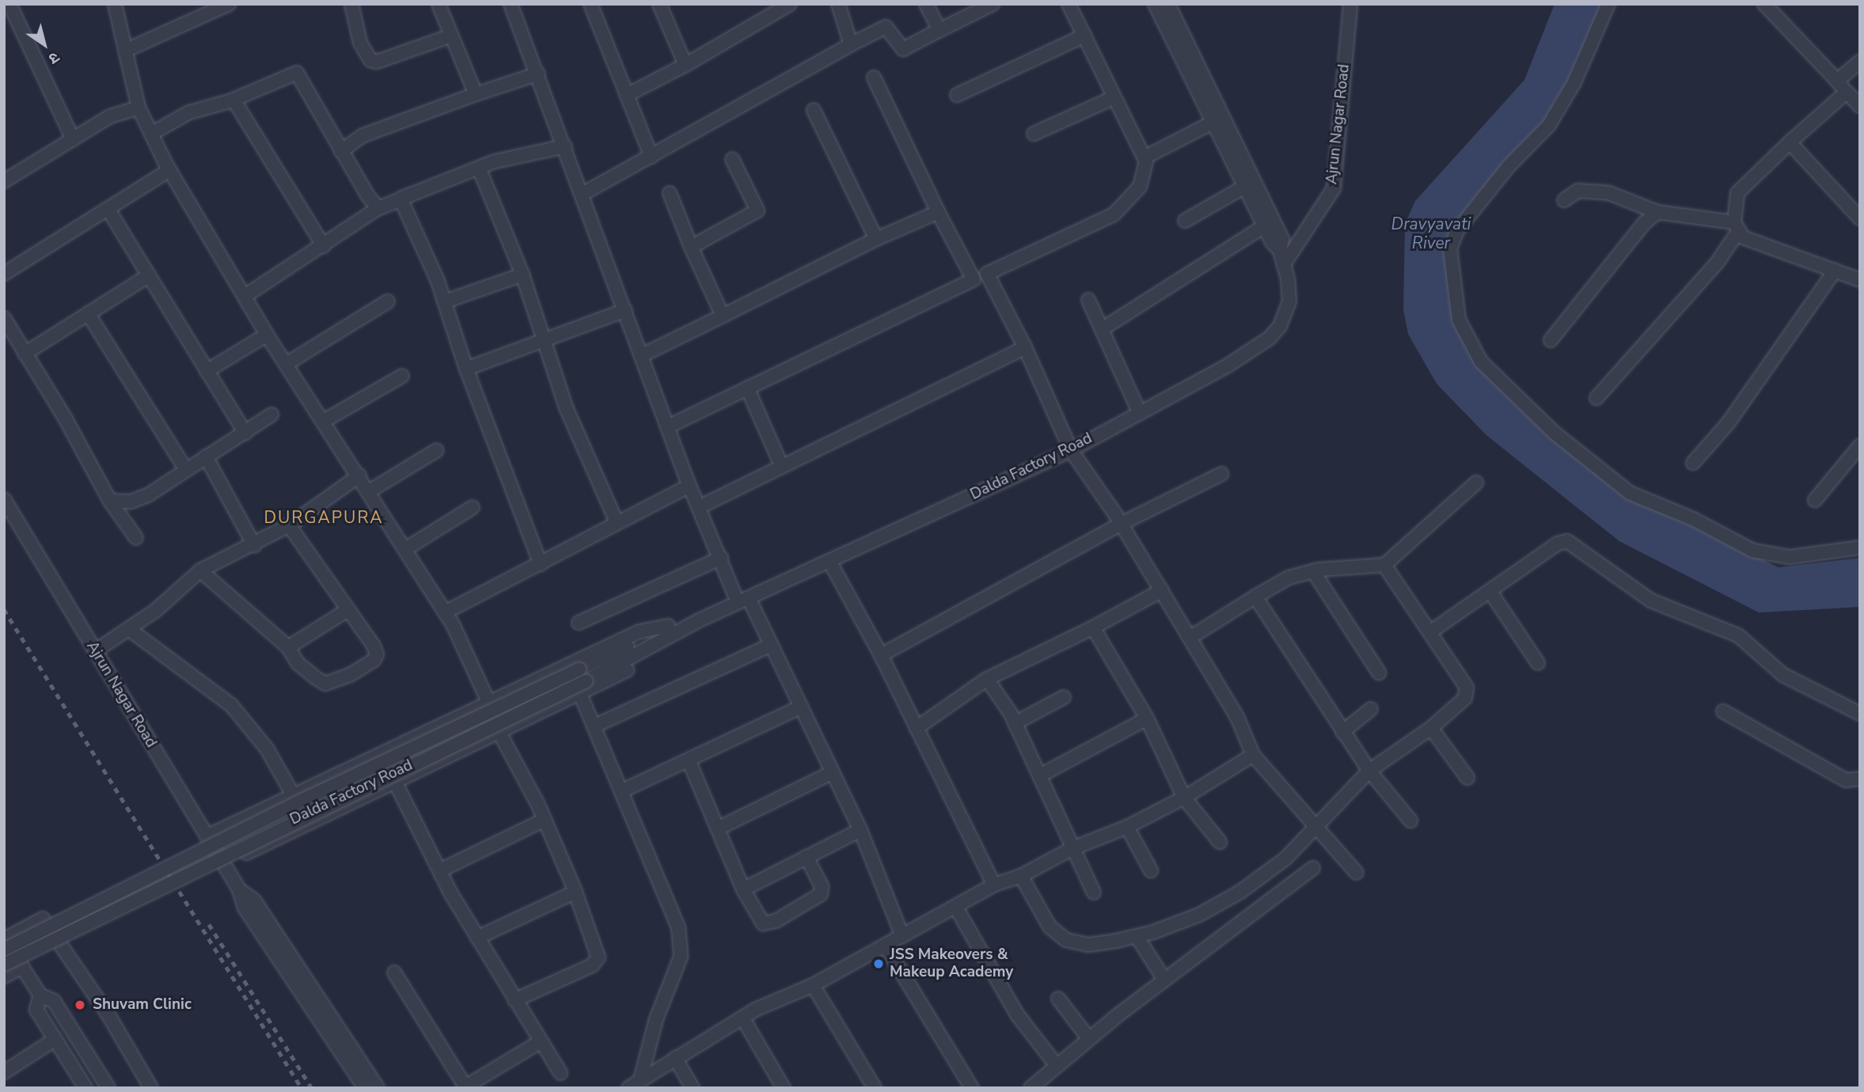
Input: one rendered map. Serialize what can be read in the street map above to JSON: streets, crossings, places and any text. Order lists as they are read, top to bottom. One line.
{"streets":{"street":["Ajrun Nagar Road","Dalda Factory Road"]},"crossings":[["Ajrun Nagar Road","Dalda Factory Road"]],"districts":["DURGAPURA"],"water":["Dravyavati River"],"places":["JSS Makeovers & Makeup Academy","Shuvam Clinic"],"north":"bottom right"}
